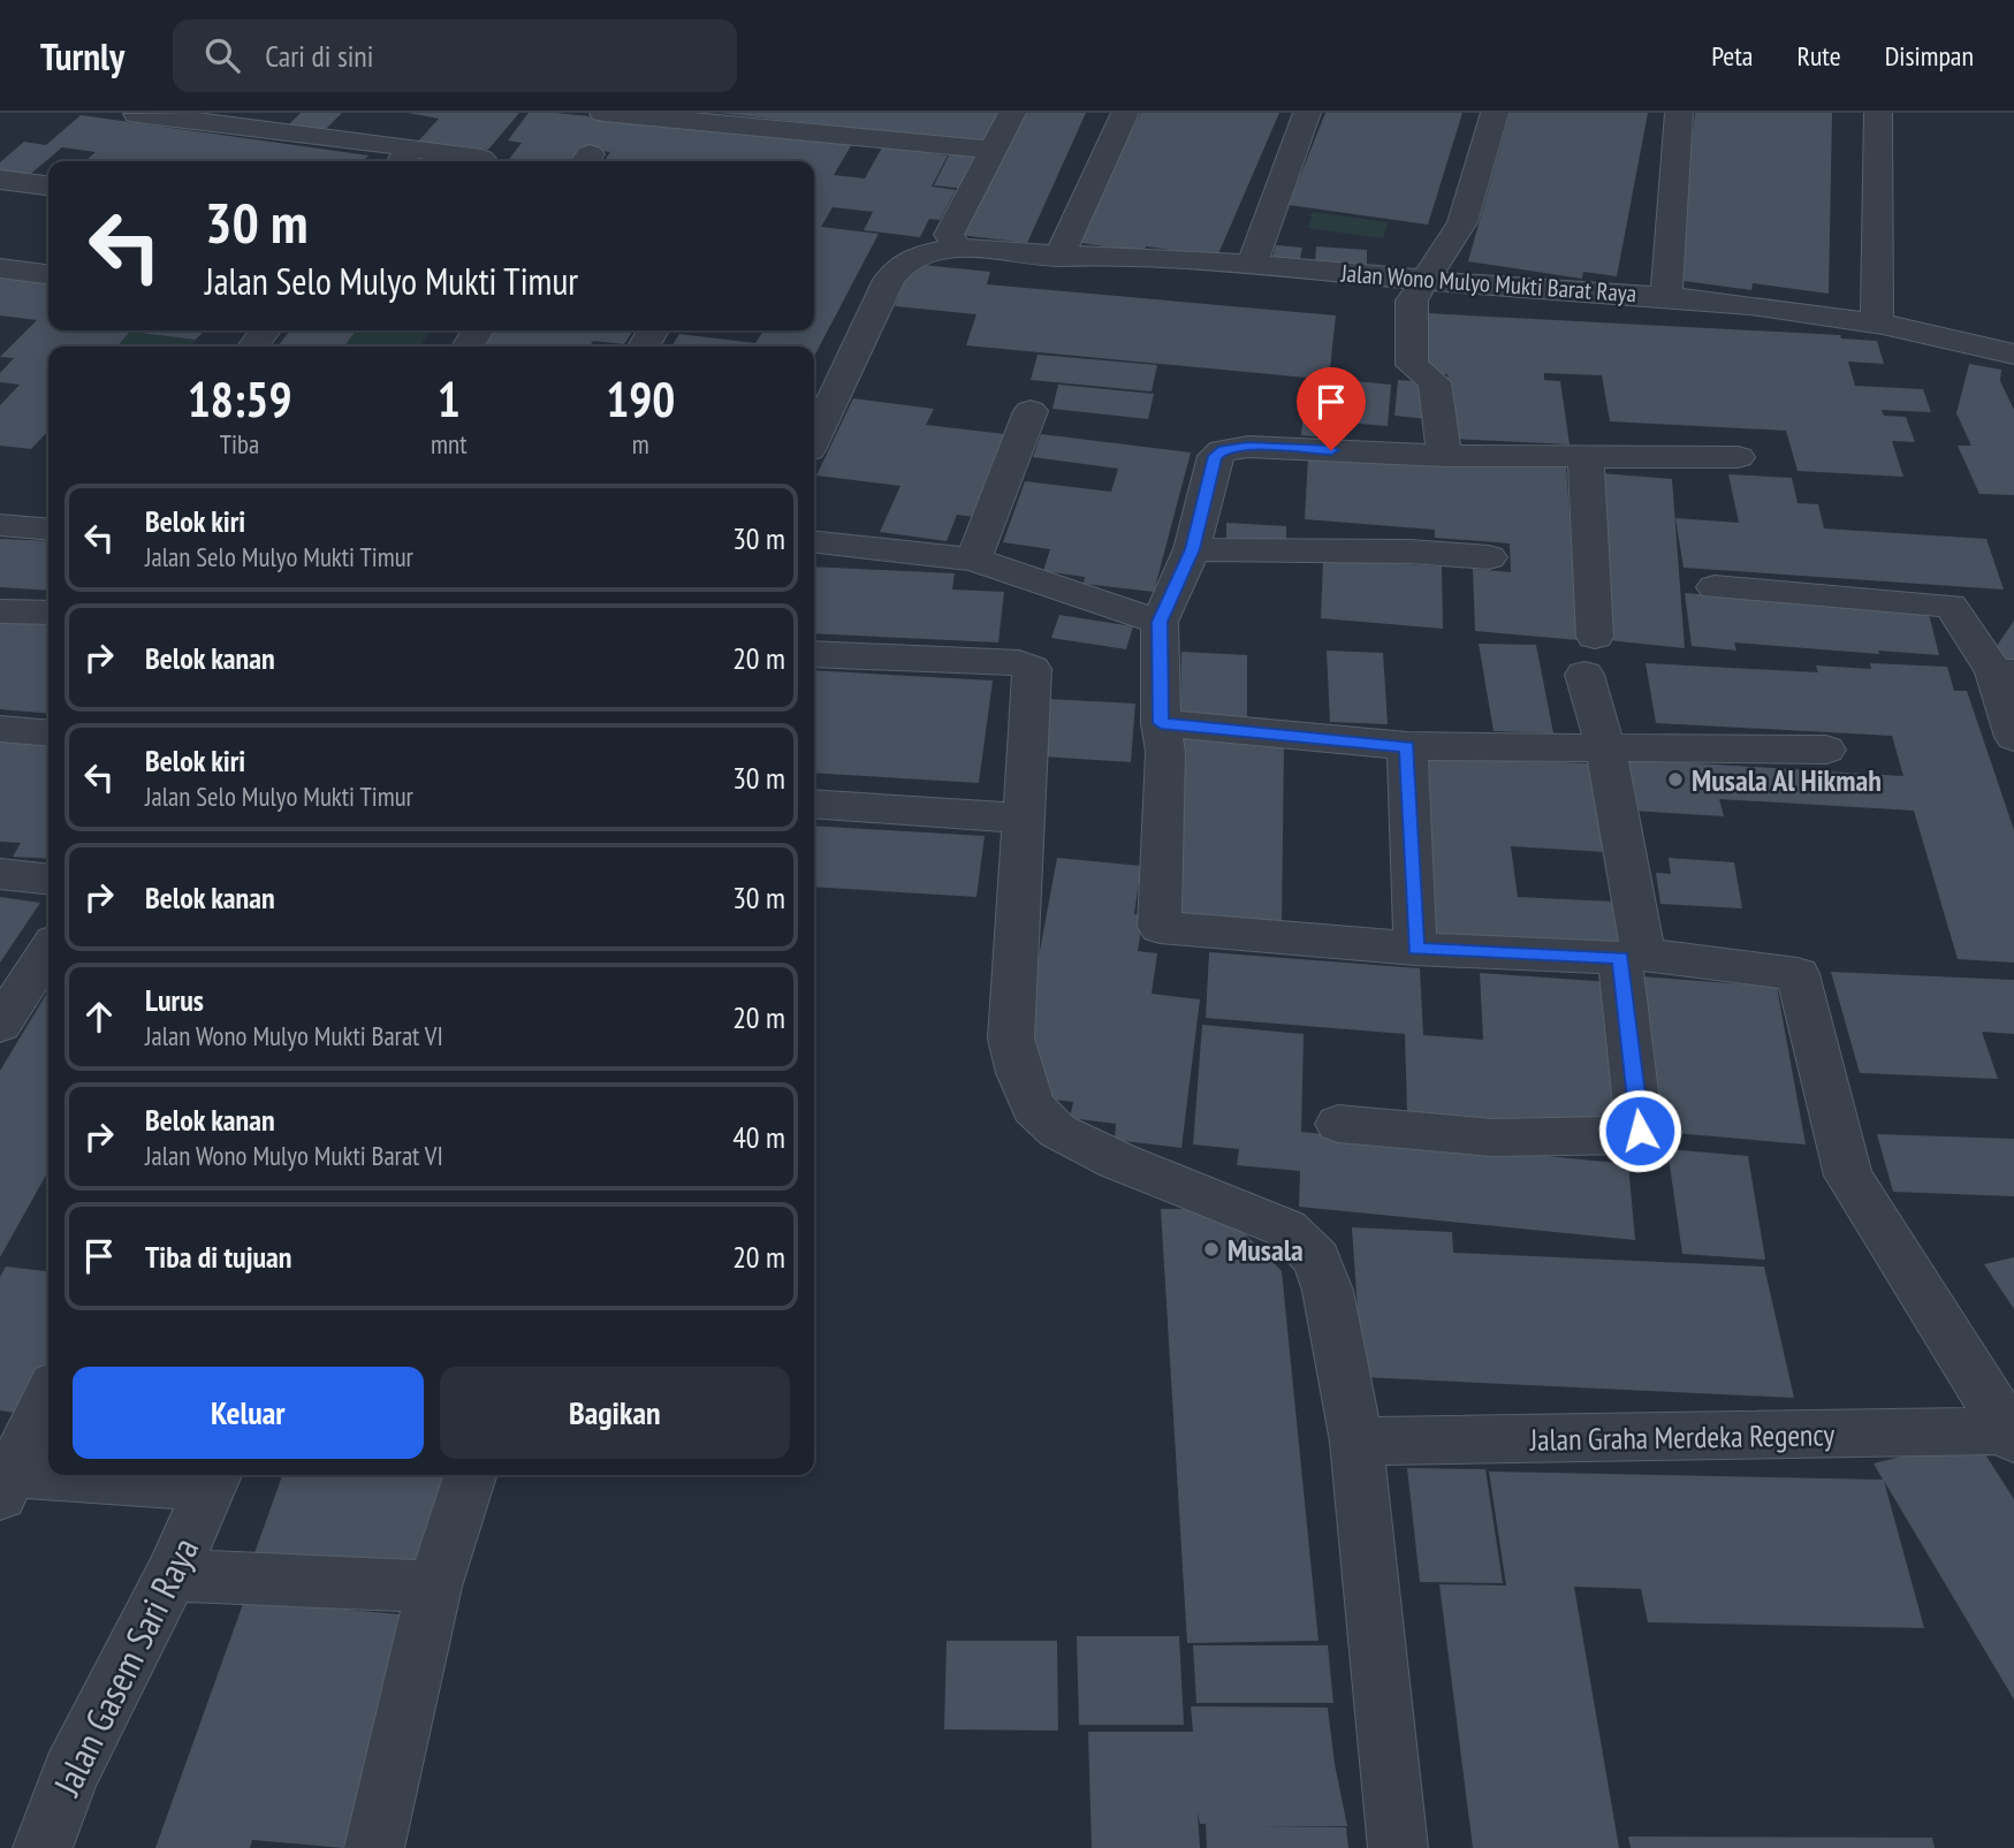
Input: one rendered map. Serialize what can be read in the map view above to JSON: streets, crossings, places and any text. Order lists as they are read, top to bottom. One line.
{"streets":{"street":["Jalan Wono Mulyo Mukti Barat Raya","Jalan Graha Merdeka Regency","Jalan Gasem Sari Raya"]},"places":["Musala Al Hikmah","Musala"],"page":{"header":"Turnly","search":"Cari di sini","nav":["Peta","Rute","Disimpan"],"turn":["30 m","Jalan Selo Mulyo Mukti Timur"],"eta":["18:59","Tiba","1","mnt","190","m"],"list":[{"name":"Belok kiri","note":"Jalan Selo Mulyo Mukti Timur","value":"30 m"},{"name":"Belok kanan","value":"20 m"},{"name":"Belok kiri","note":"Jalan Selo Mulyo Mukti Timur","value":"30 m"},{"name":"Belok kanan","value":"30 m"},{"name":"Lurus","note":"Jalan Wono Mulyo Mukti Barat VI","value":"20 m"},{"name":"Belok kanan","note":"Jalan Wono Mulyo Mukti Barat VI","value":"40 m"},{"name":"Tiba di tujuan","value":"20 m"}],"buttons":["Keluar","Bagikan"]}}
